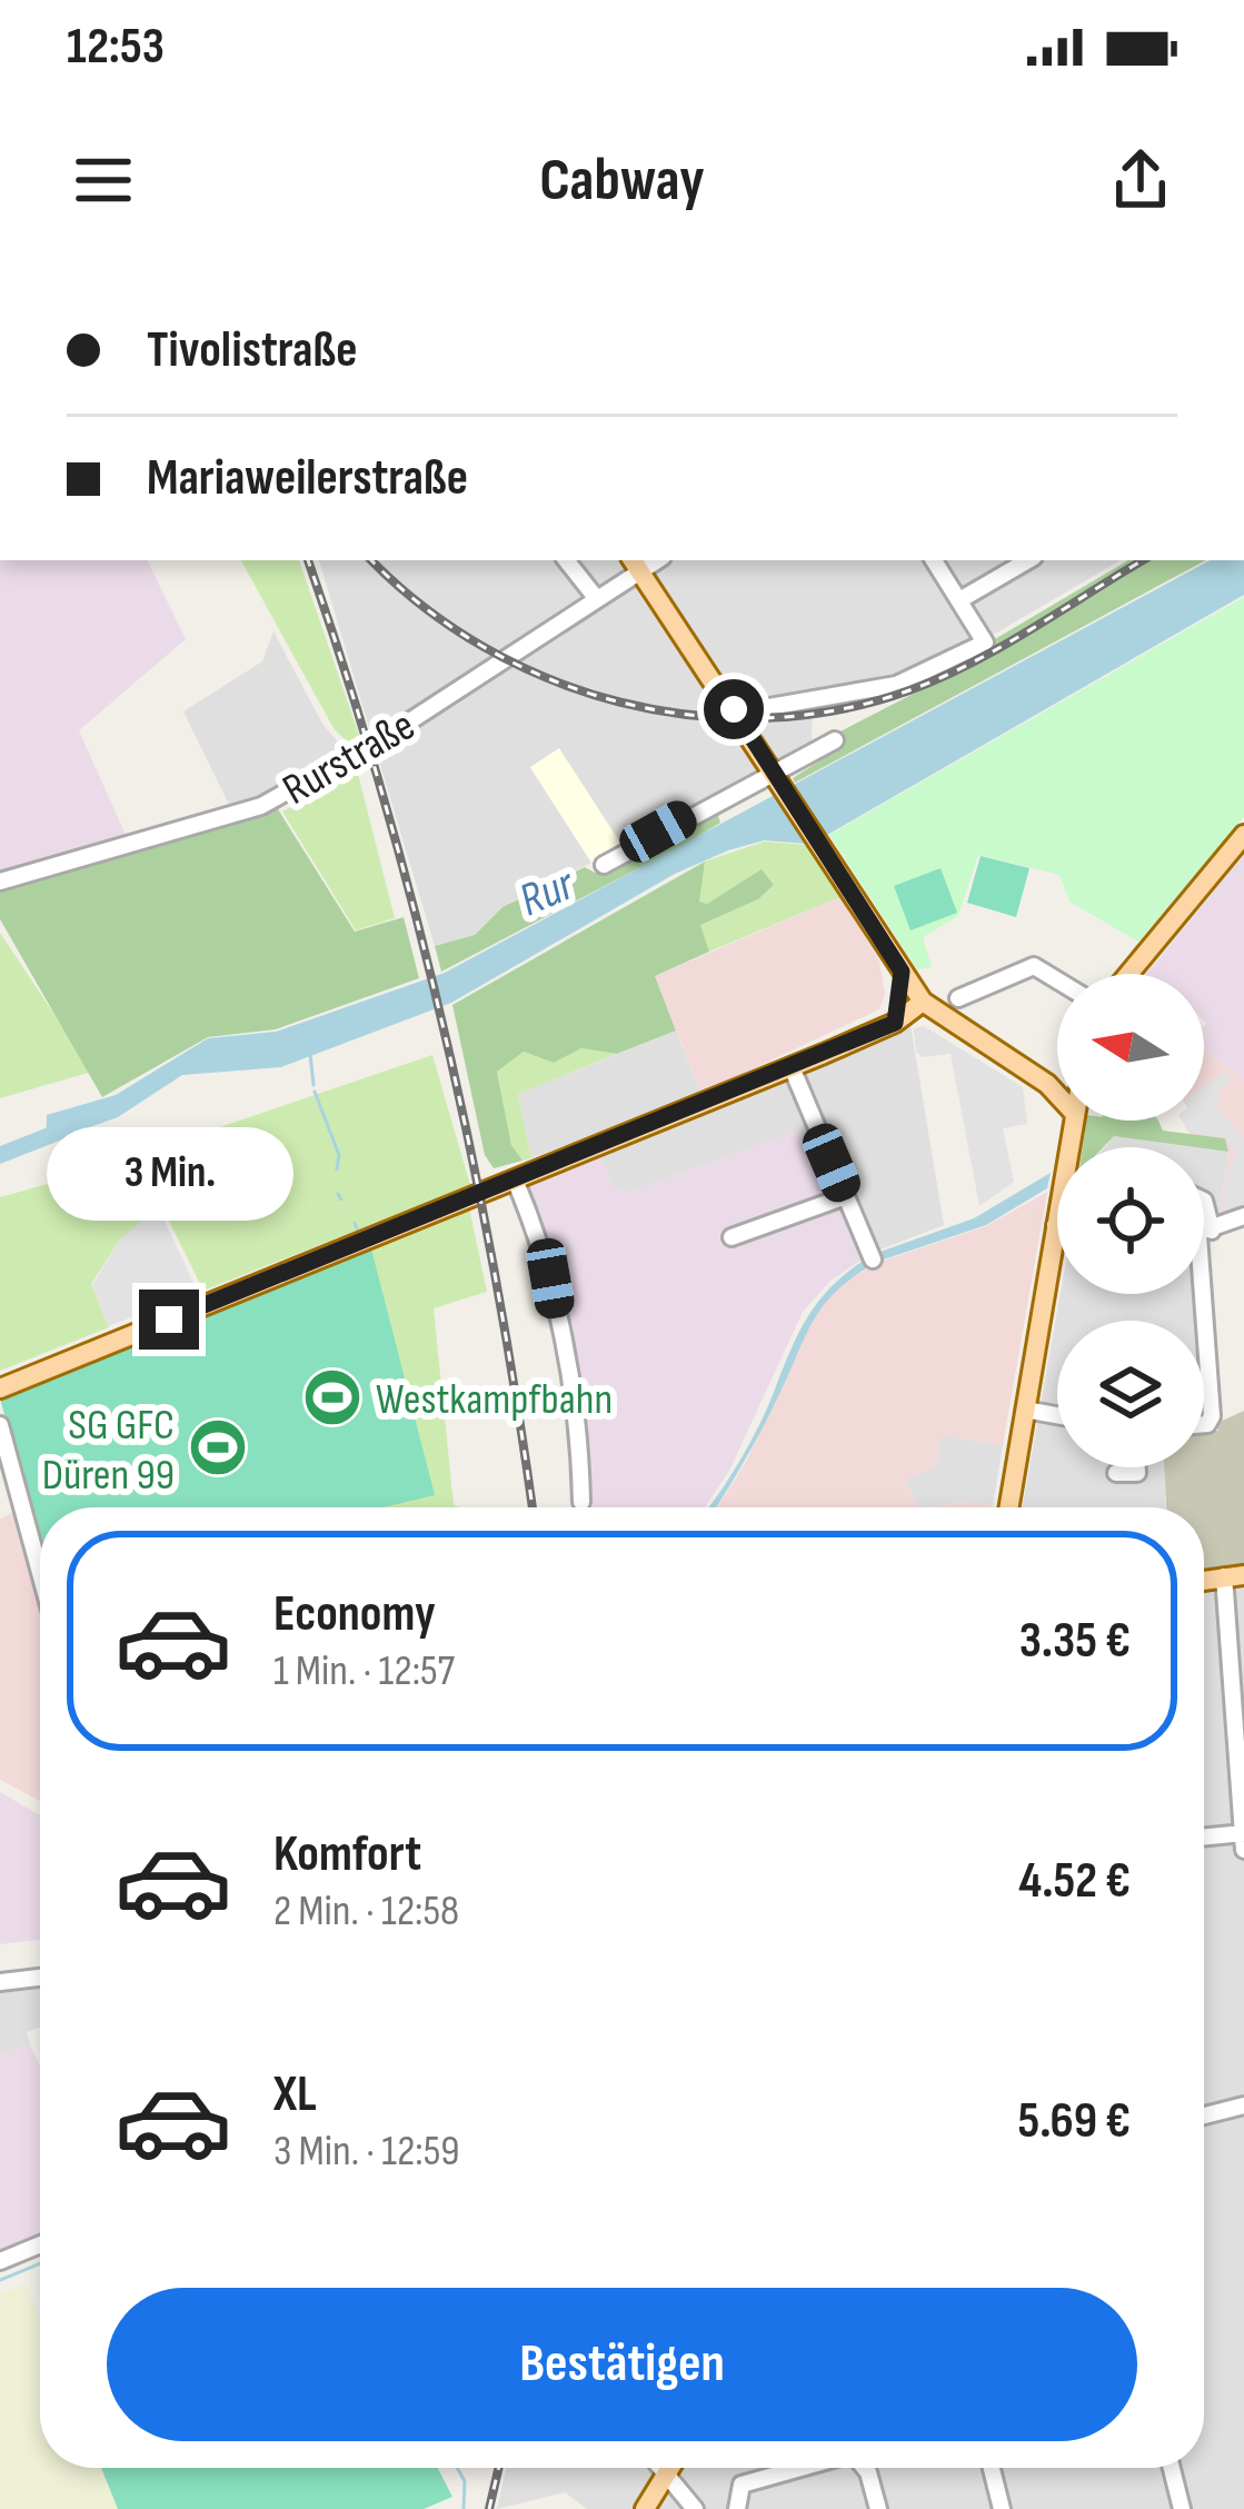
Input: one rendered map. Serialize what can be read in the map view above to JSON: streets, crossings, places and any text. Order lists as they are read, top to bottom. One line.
{"streets":{"street":["Rurstraße"]},"water":["Rur"],"places":{"sports":["Westkampfbahn","SG GFC Düren 99"]},"north":"left","page":{"status":"12:53","header":"Cabway","banner":["Tivolistraße","Mariaweilerstraße"],"bubble":"3 Min.","list":[{"name":"Economy","note":"1 Min. · 12:57","value":"3.35 €"},{"name":"Komfort","note":"2 Min. · 12:58","value":"4.52 €"},{"name":"XL","note":"3 Min. · 12:59","value":"5.69 €"}],"buttons":"Bestätigen"}}
